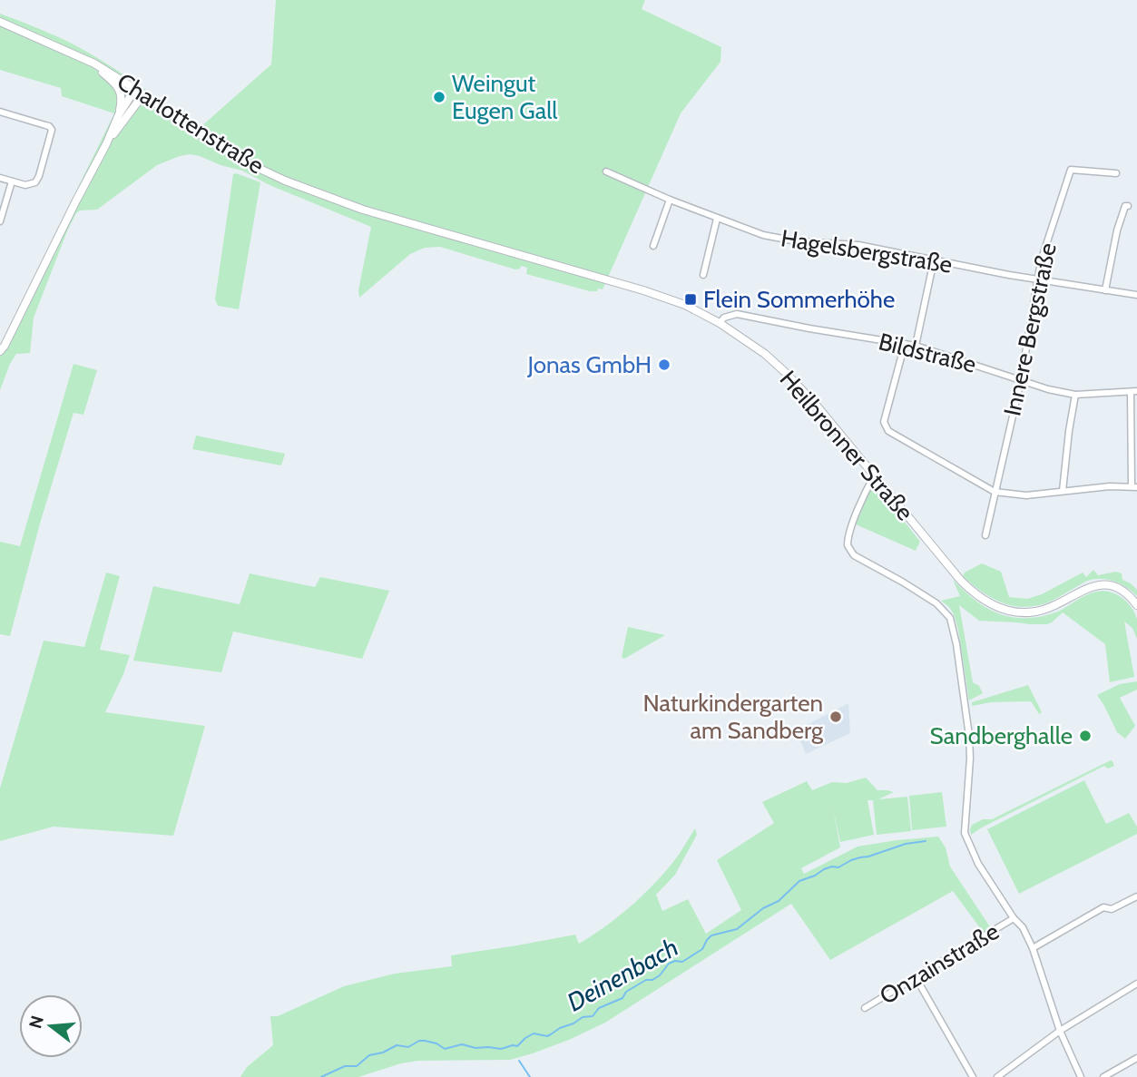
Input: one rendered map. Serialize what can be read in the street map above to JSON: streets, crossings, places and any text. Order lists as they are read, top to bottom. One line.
{"streets":{"main road":["Charlottenstraße","Heilbronner Straße"],"street":["Hagelsbergstraße","Innere Bergstraße","Bildstraße","Onzainstraße"]},"crossings":[["Charlottenstraße","Heilbronner Straße"],["Hagelsbergstraße","Innere Bergstraße"],["Innere Bergstraße","Bildstraße"],["Bildstraße","Heilbronner Straße"]],"water":["Deinenbach"],"places":{"other":["Weingut Eugen Gall","Jonas GmbH","Naturkindergarten am Sandberg","Sandberghalle"],"transit":["Flein Sommerhöhe"]},"north":"left"}
